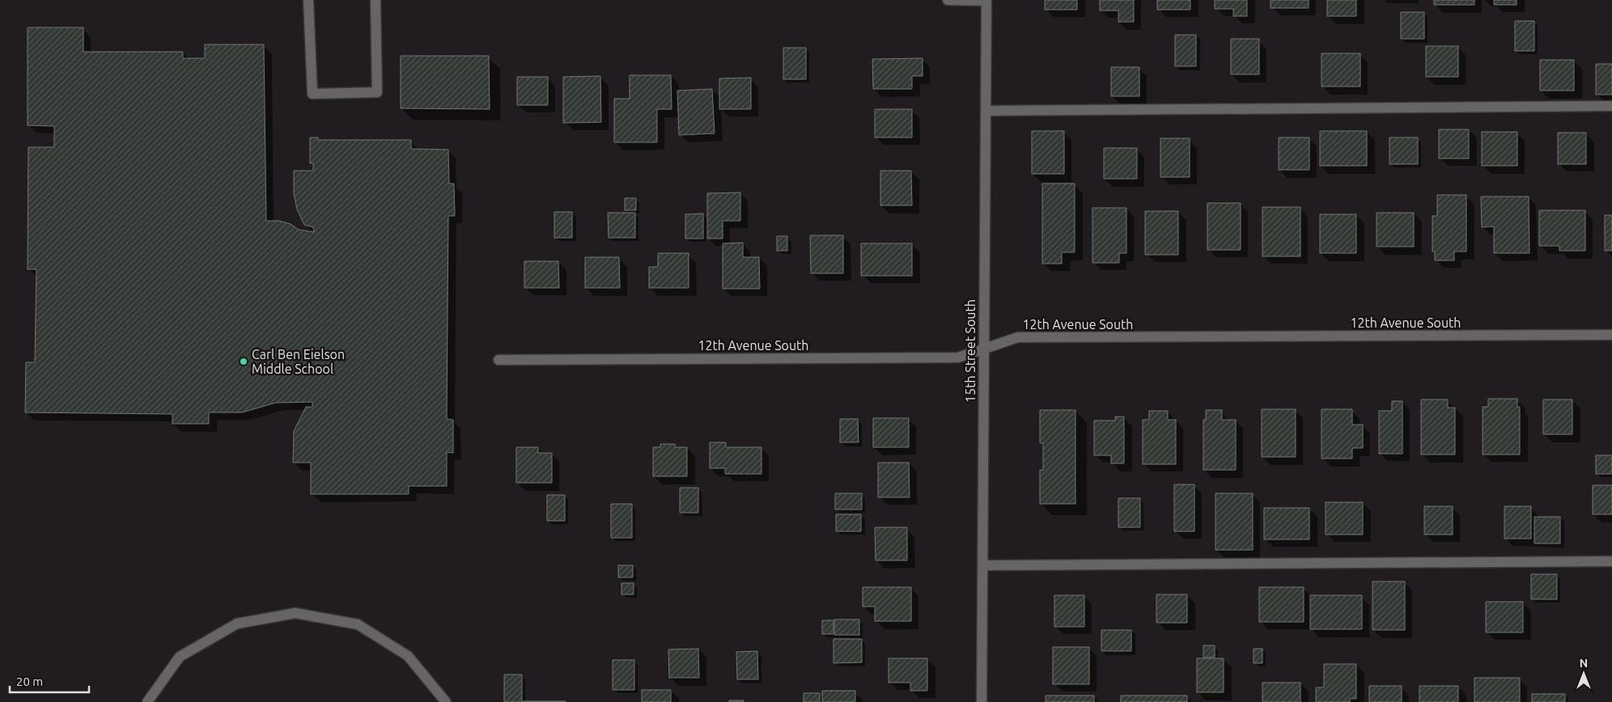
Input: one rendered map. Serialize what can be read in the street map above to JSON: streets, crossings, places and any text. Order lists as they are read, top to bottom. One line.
{"streets":{"street":["12th Avenue South","15th Street South"]},"crossings":[["12th Avenue South","15th Street South"]],"places":["Carl Ben Eielson Middle School"],"scale_bar":"20 m","north":"top"}
